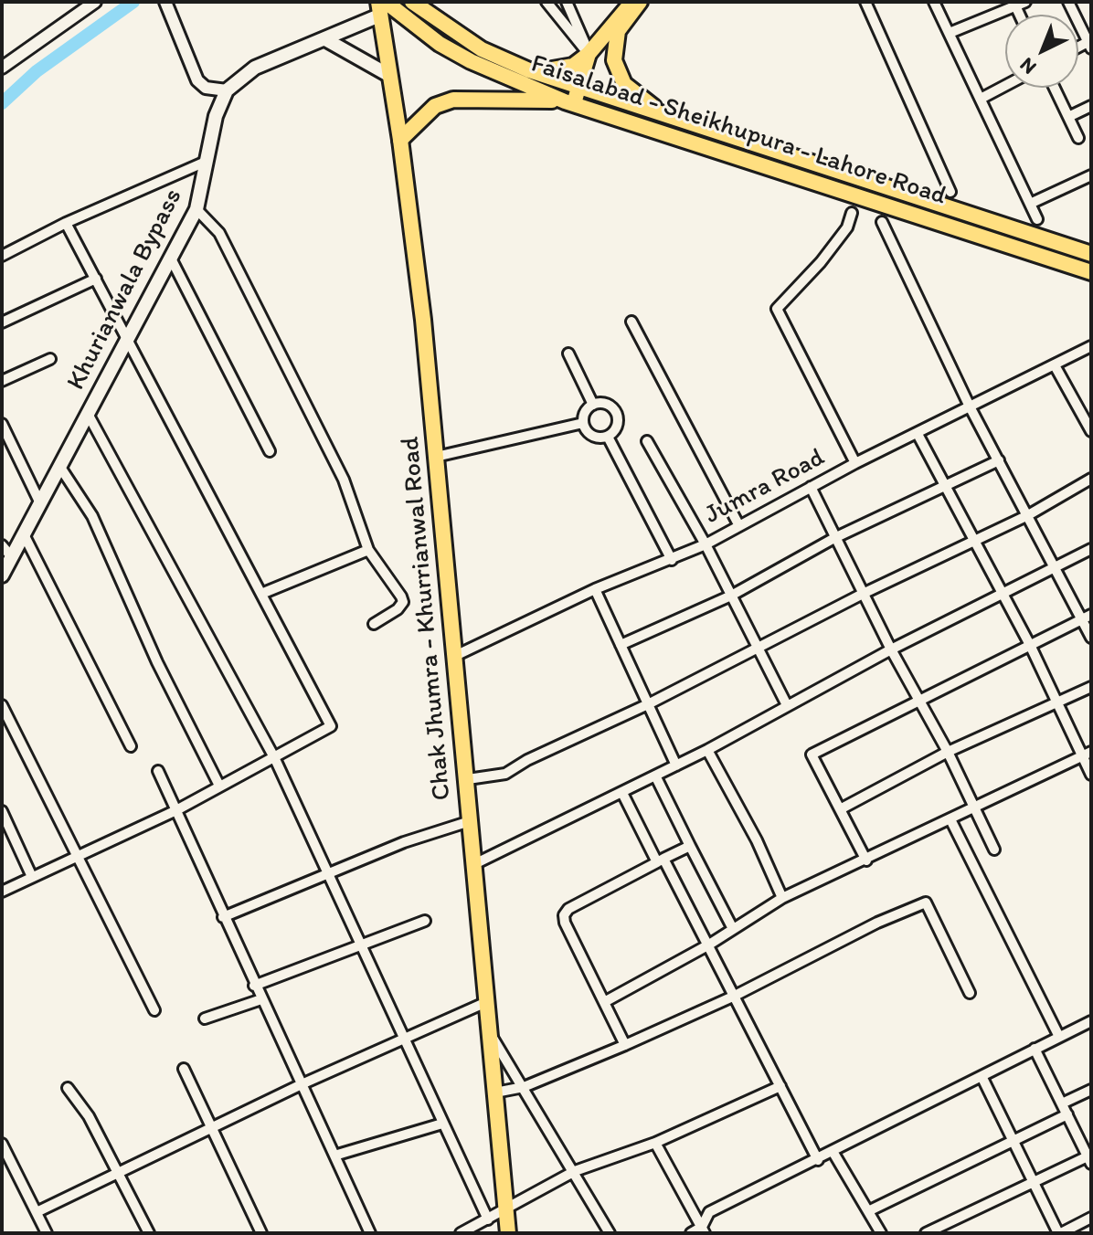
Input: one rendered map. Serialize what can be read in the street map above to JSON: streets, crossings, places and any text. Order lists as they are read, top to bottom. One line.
{"streets":{"main road":["Faisalabad - Sheikhupura - Lahore Road","Khurianwala Bypass","Chak Jhumra - Khurrianwal Road"],"street":["Jumra Road"]},"crossings":[["Faisalabad - Sheikhupura - Lahore Road","Chak Jhumra - Khurrianwal Road"],["Jumra Road","Chak Jhumra - Khurrianwal Road"]],"north":"bottom left"}
